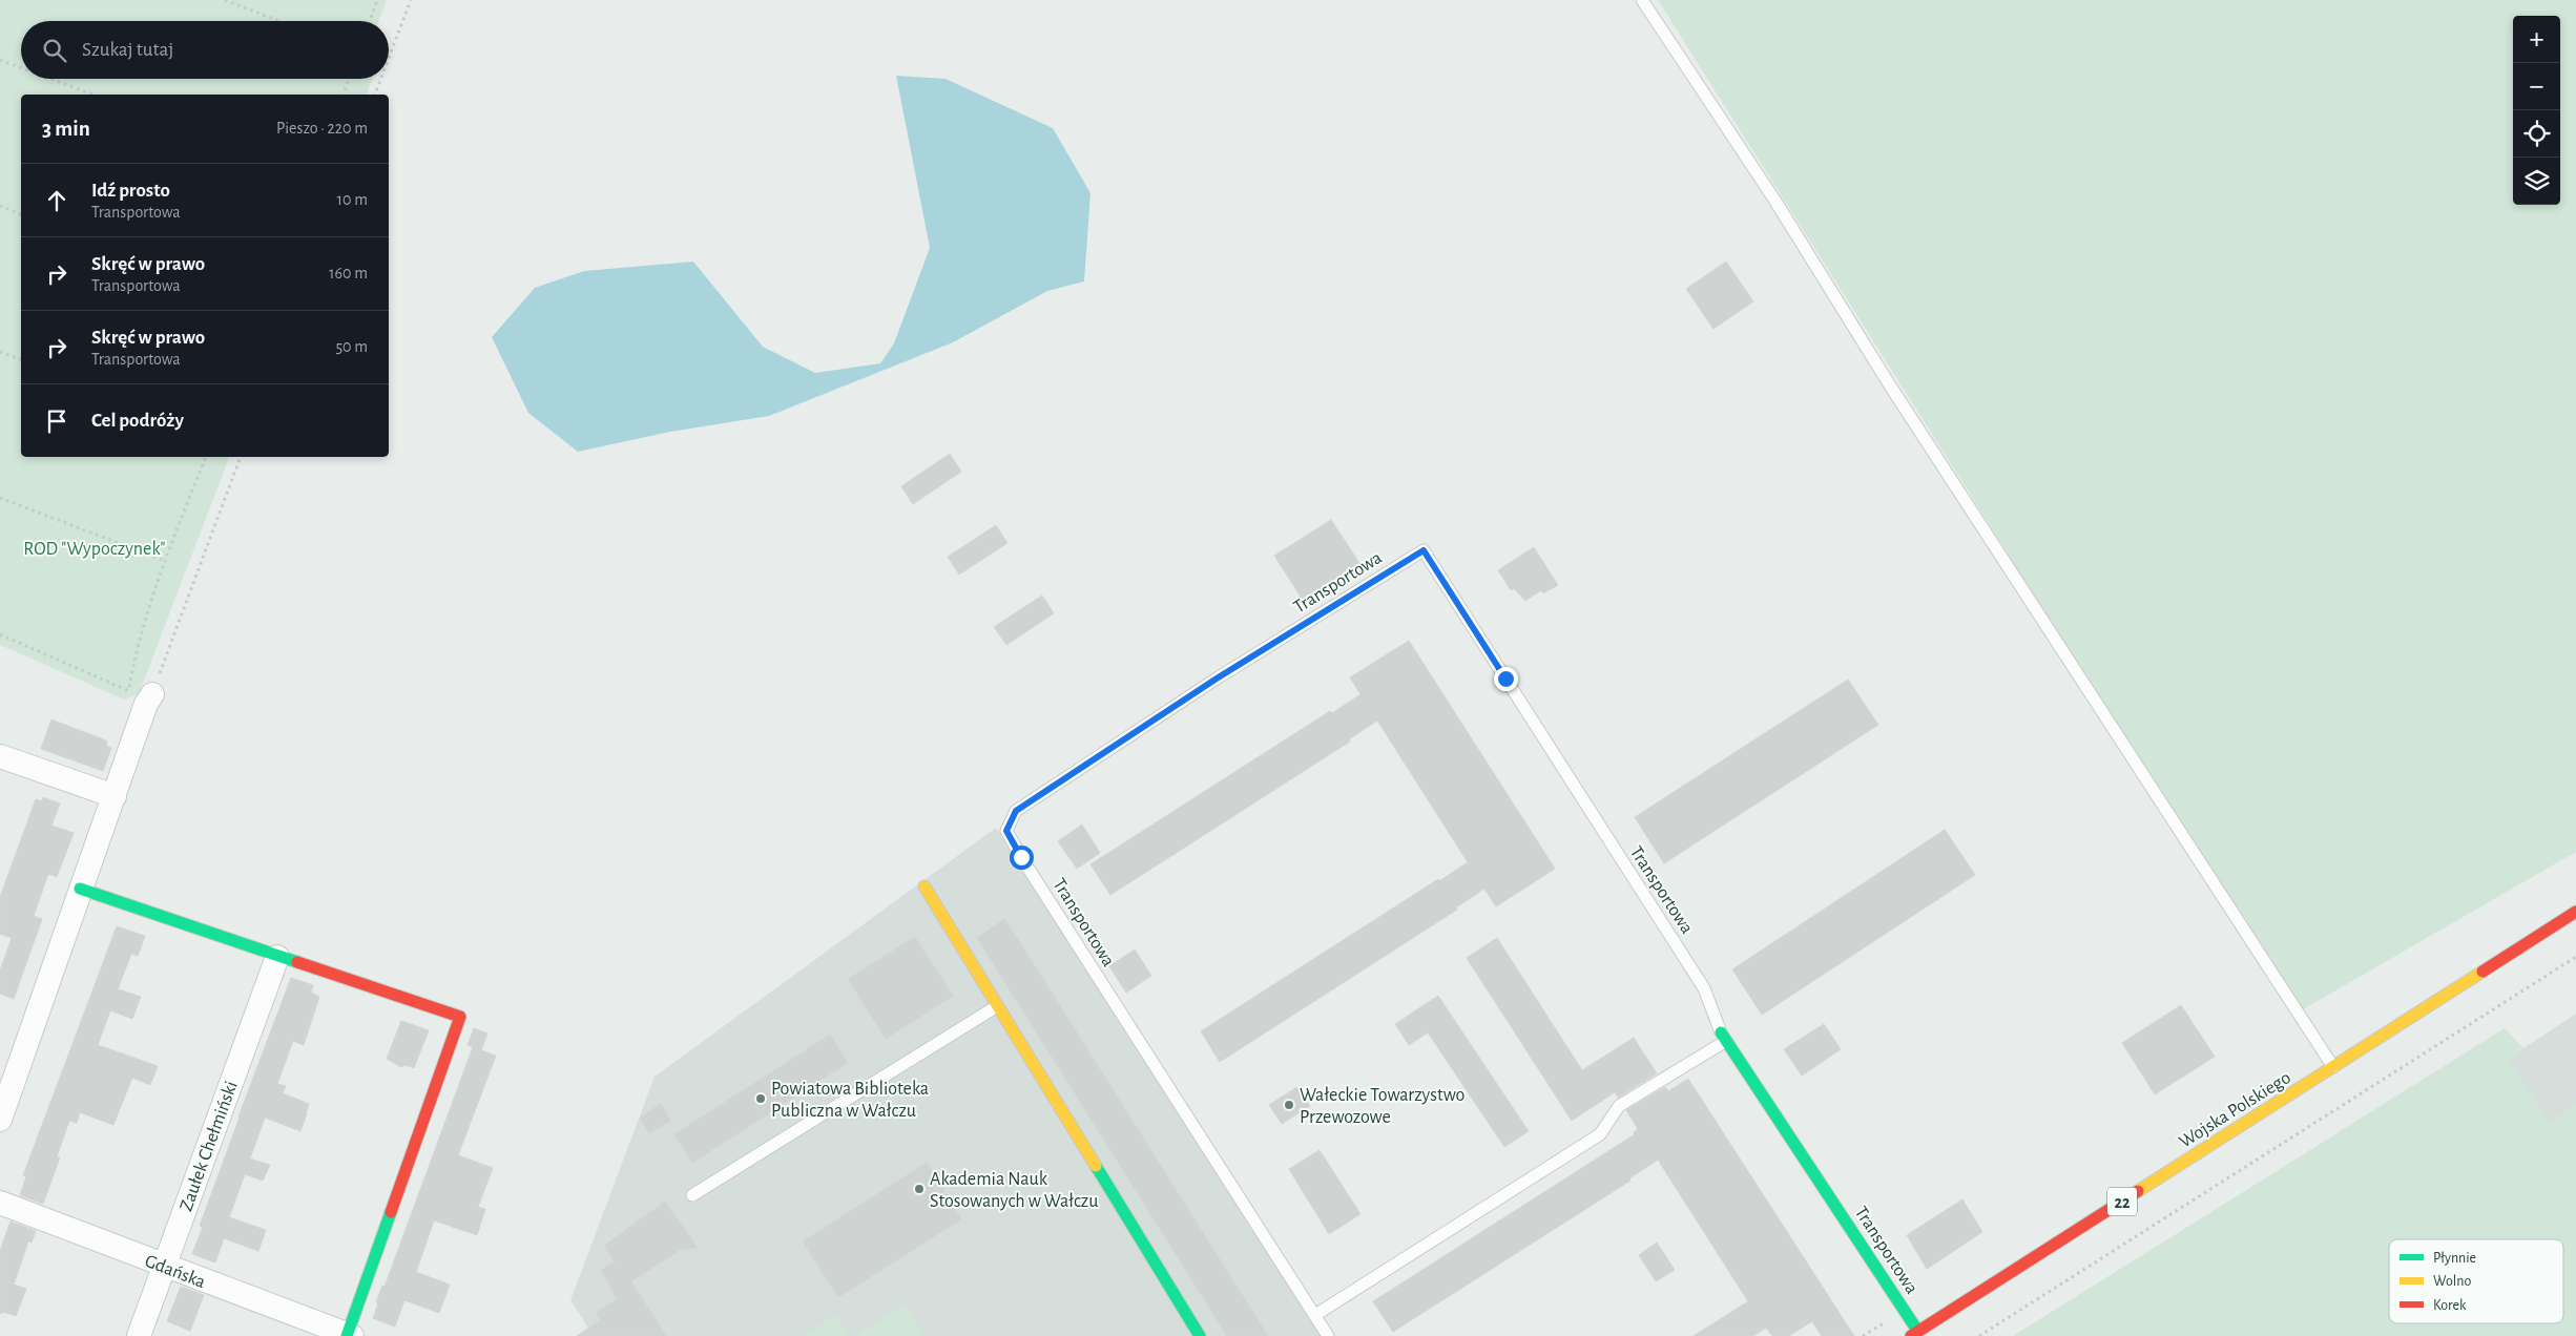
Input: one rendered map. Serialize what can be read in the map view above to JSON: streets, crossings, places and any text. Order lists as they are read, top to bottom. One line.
{"streets":{"street":["Transportowa","Wojska Polskiego","Zaułek Chełmiński","22","Gdańska"]},"crossings":[["Transportowa","Wojska Polskiego"],["Zaułek Chełmiński","Gdańska"]],"parks":["ROD \"Wypoczynek\""],"places":["Powiatowa Biblioteka Publiczna w Wałczu","Wałeckie Towarzystwo Przewozowe","Akademia Nauk Stosowanych w Wałczu"],"legend":["Płynnie","Wolno","Korek"],"page":{"map_buttons":["+","−"],"search":"Szukaj tutaj","heading":["3 min","Pieszo · 220 m"],"list":[["Idź prosto","Transportowa","10 m"],["Skręć w prawo","Transportowa","160 m"],["Skręć w prawo","Transportowa","50 m"],"Cel podróży"]}}
